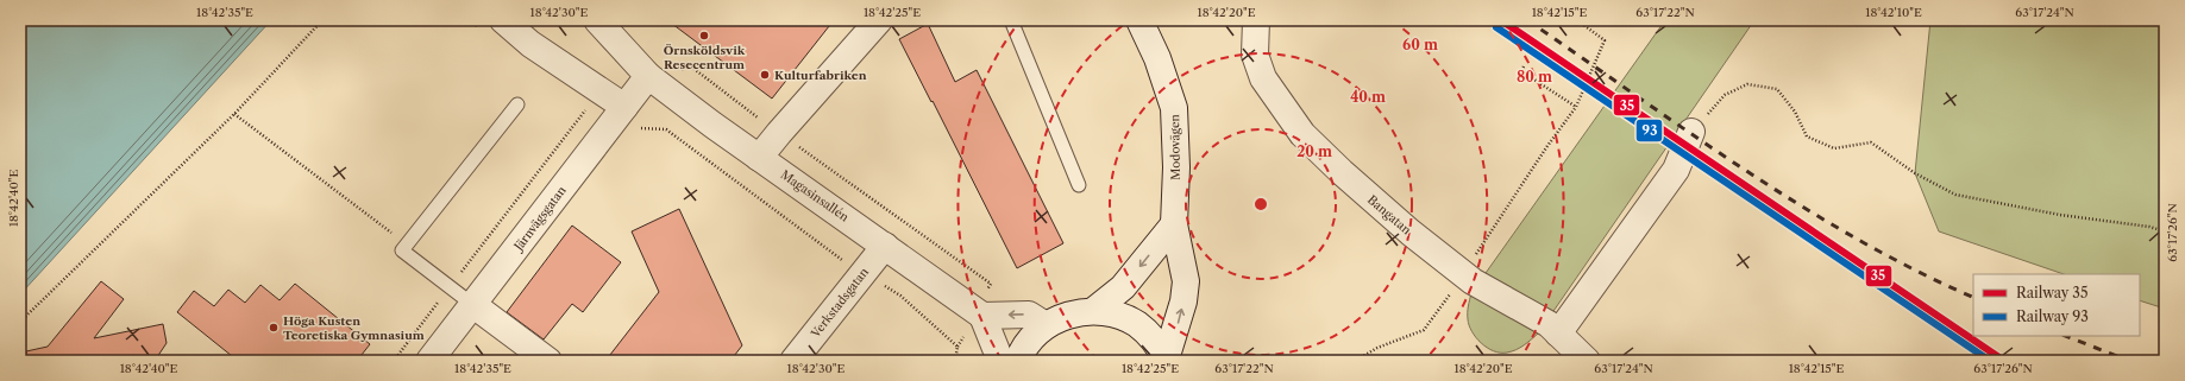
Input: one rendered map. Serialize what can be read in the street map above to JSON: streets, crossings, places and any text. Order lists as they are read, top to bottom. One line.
{"streets":{"street":["Modovägen","Magasinsallén","Bangatan","Järnvägsgatan","Verkstadsgatan"]},"crossings":[["Magasinsallén","Järnvägsgatan"],["Magasinsallén","Verkstadsgatan"]],"one_way":["Modovägen"],"places":["Örnsköldsvik Resecentrum","Kulturfabriken","Höga Kusten Teoretiska Gymnasium"],"lines":["rail line 35","rail line 93"],"legend":["Railway 35","Railway 93"],"coordinates":["18°42'35\"E","18°42'30\"E","18°42'25\"E","18°42'20\"E","18°42'15\"E","63°17'22\"N","18°42'10\"E","63°17'24\"N","18°42'40\"E","63°17'26\"N"],"rings":["60 m","80 m","40 m","20 m"]}
